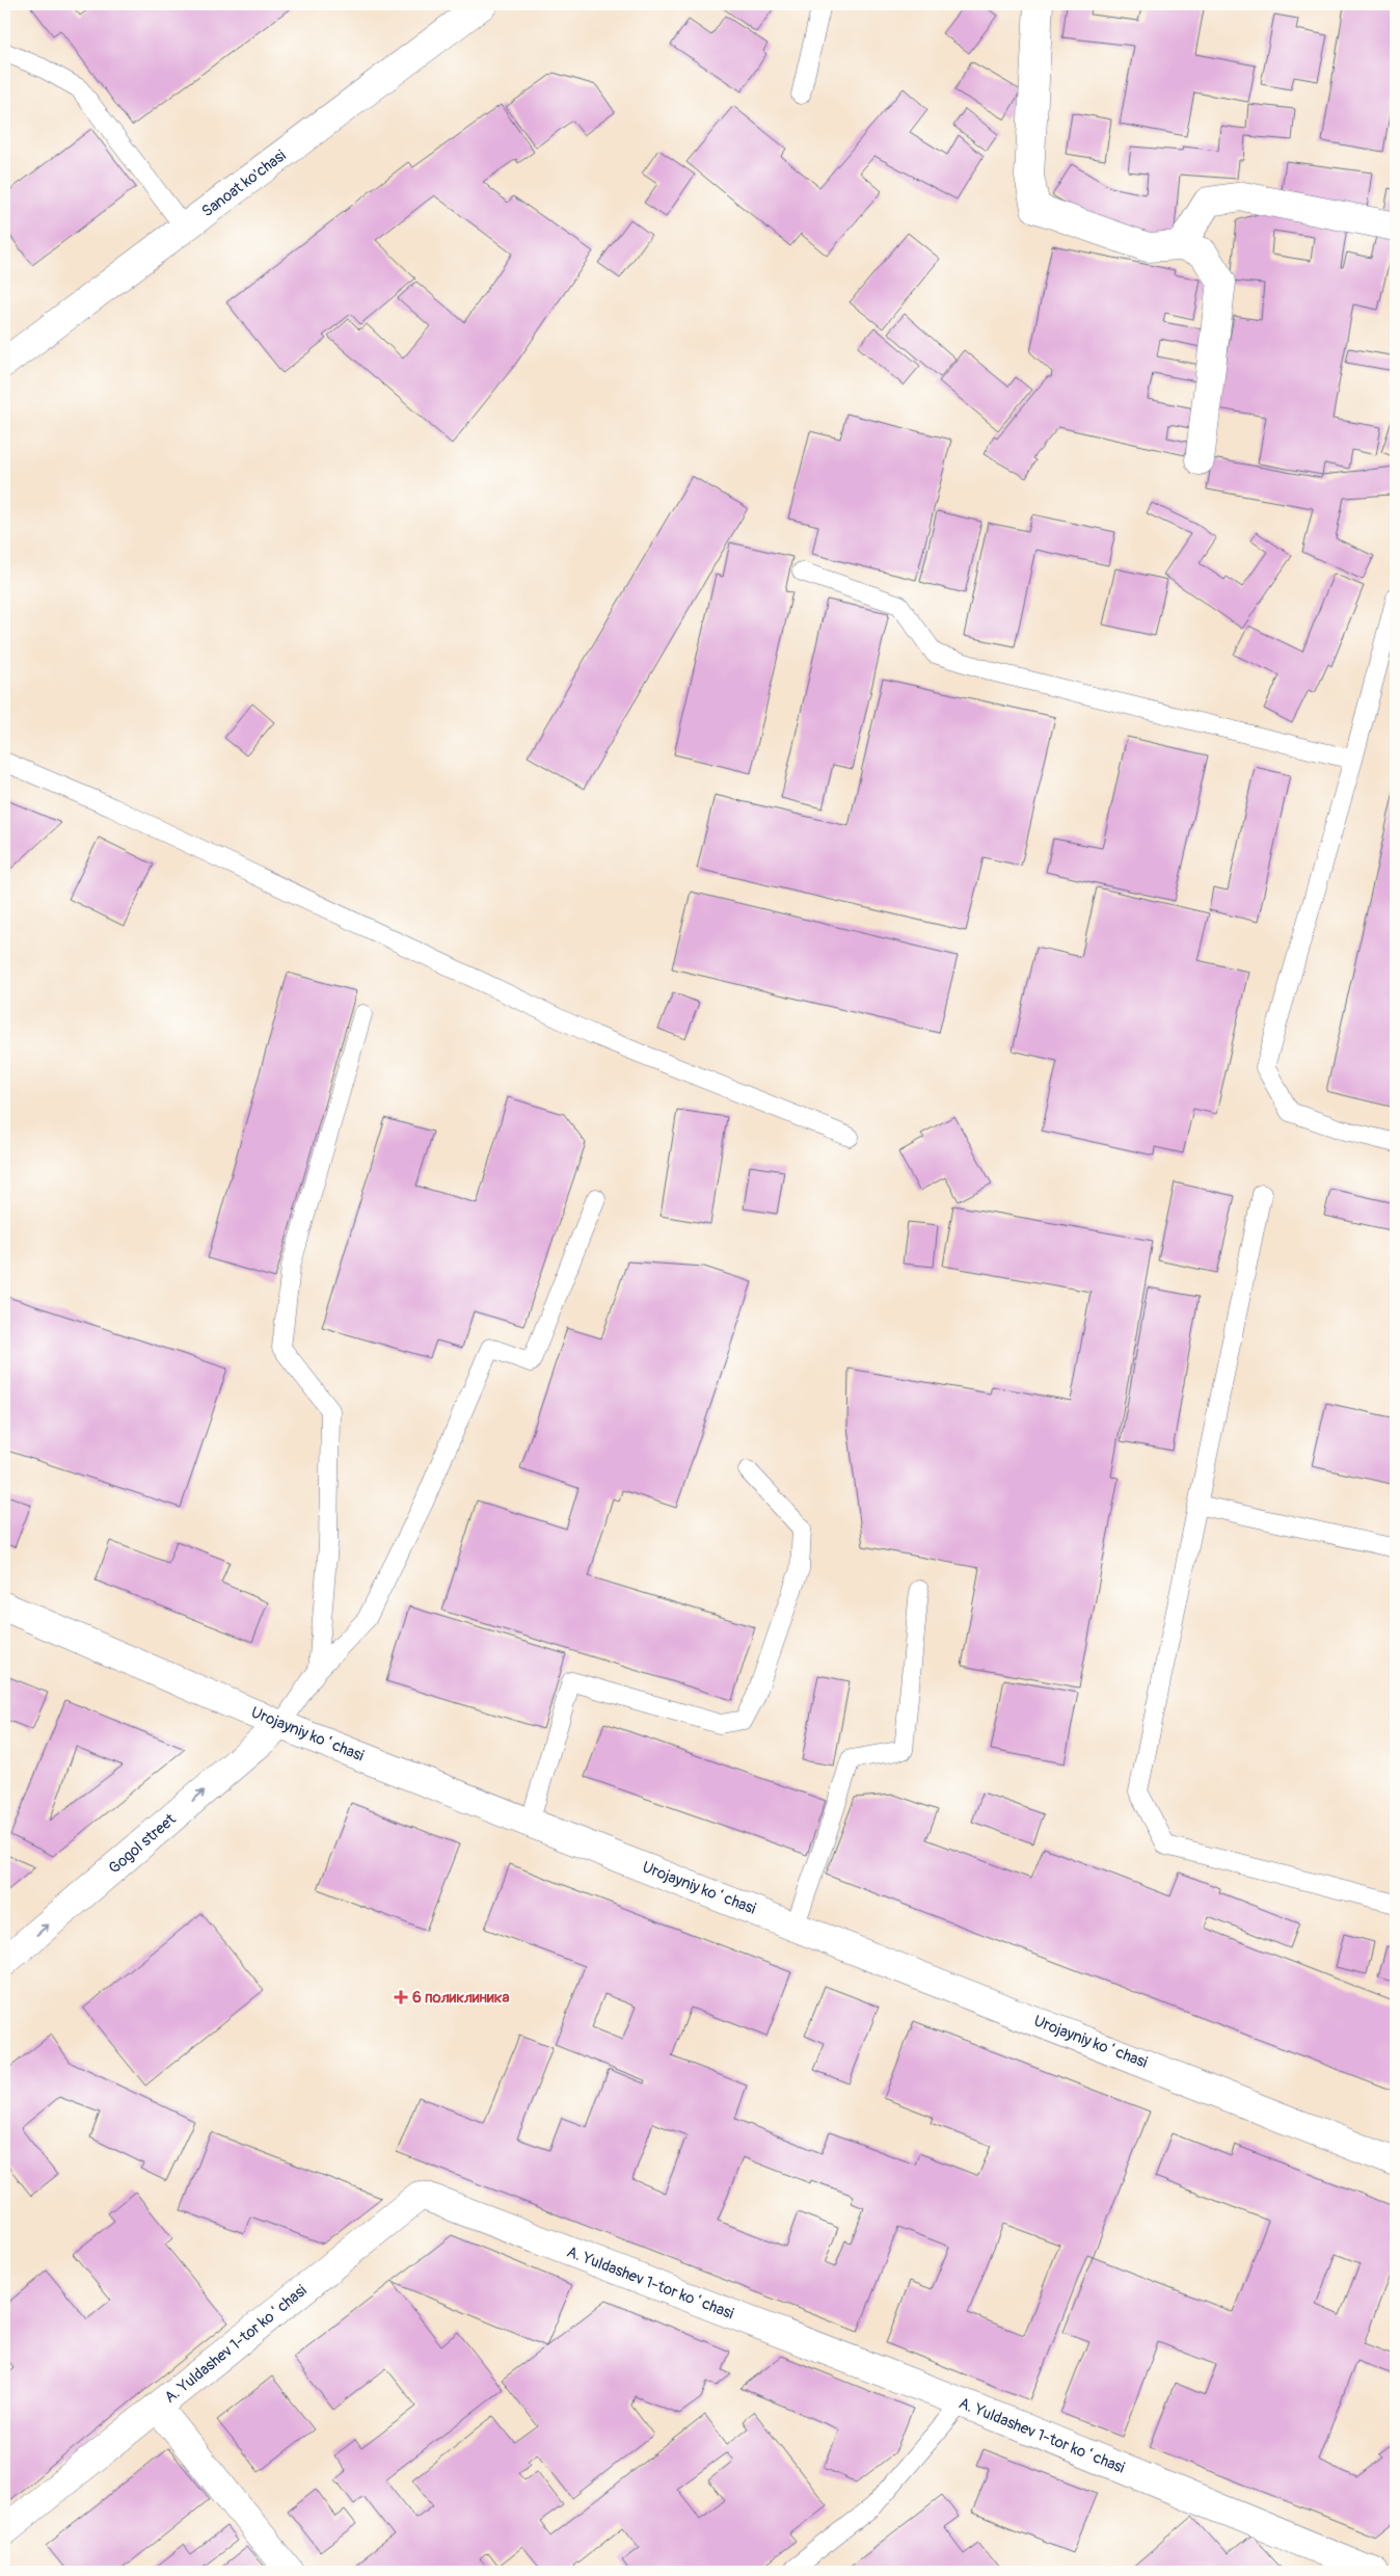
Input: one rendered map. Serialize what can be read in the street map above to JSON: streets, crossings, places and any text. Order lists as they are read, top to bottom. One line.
{"streets":{"street":["Sanoat ko'chasi","Urоjayniy koʻchasi","Gogol street","A. Yuldashev 1-tor koʻchasi"]},"crossings":[["Urоjayniy koʻchasi","Gogol street"]],"one_way":["Gogol street"],"places":{"health":["6 поликлиника"]}}
